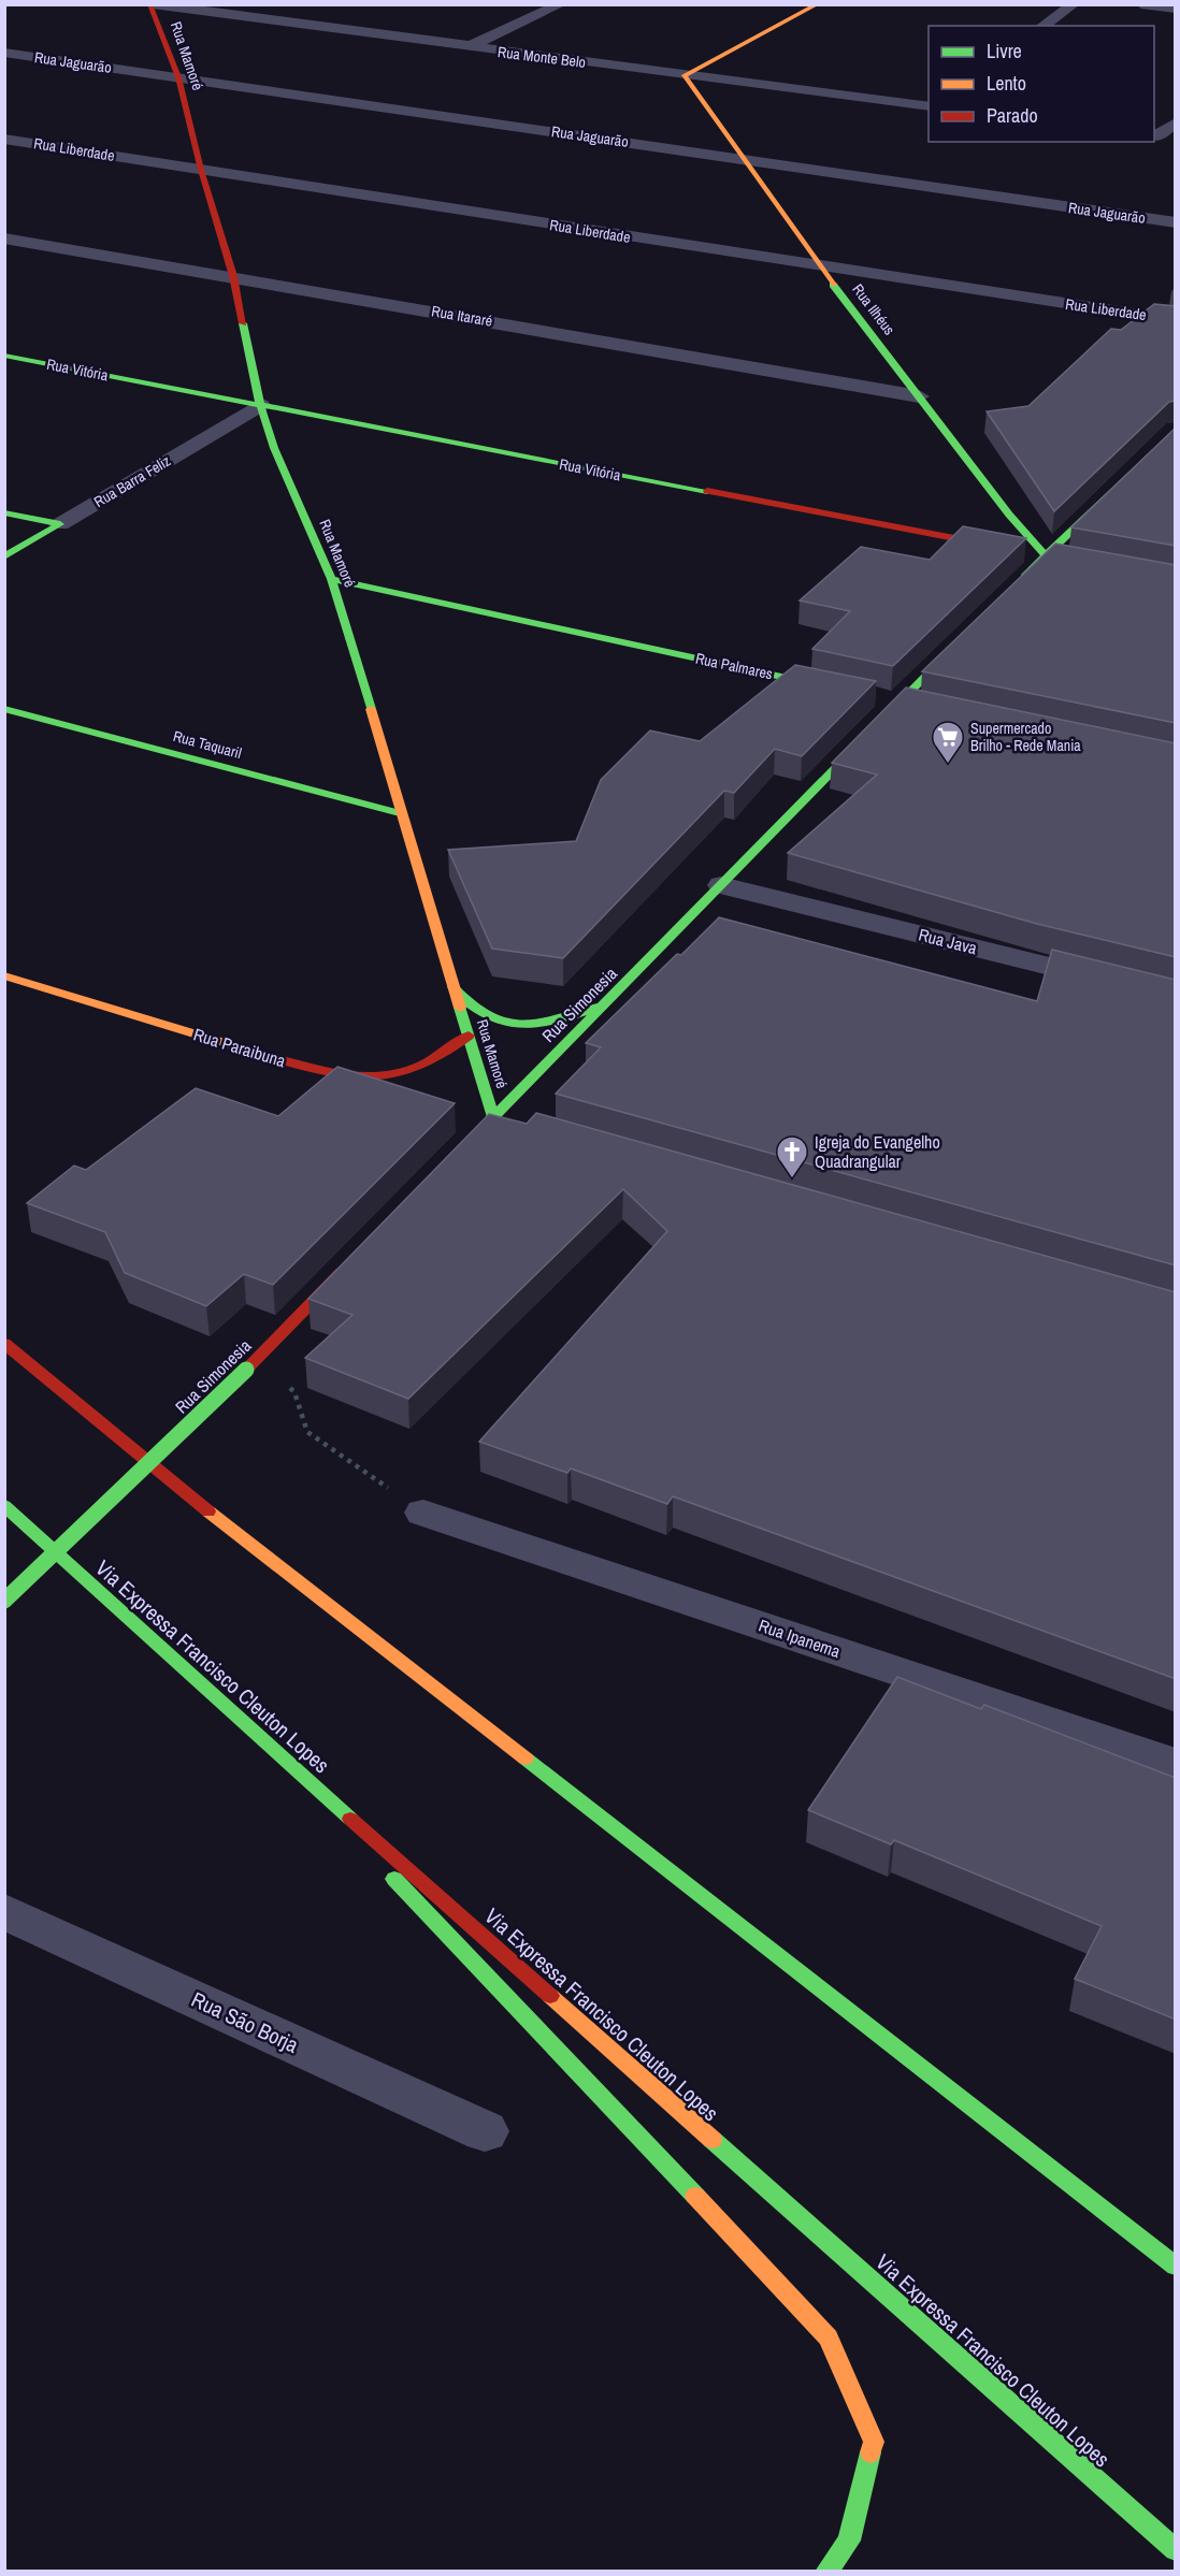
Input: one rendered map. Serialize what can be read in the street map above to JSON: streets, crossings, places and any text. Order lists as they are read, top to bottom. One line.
{"streets":{"main road":["Rua Mamoré","Rua Ilhéus","Rua Vitória","Rua Barra Feliz","Rua Palmares","Rua Taquaril","Rua Simonesia","Rua Paraibuna","Via Expressa Francisco Cleuton Lopes"],"street":["Rua Monte Belo","Rua Jaguarão","Rua Liberdade","Rua Itararé","Rua Java","Rua Ipanema","Rua São Borja"]},"crossings":[["Rua Mamoré","Rua Monte Belo"],["Rua Mamoré","Rua Jaguarão"],["Rua Mamoré","Rua Liberdade"],["Rua Mamoré","Rua Itararé"],["Rua Mamoré","Rua Vitória"],["Rua Mamoré","Rua Barra Feliz"],["Rua Mamoré","Rua Palmares"],["Rua Mamoré","Rua Taquaril"],["Rua Mamoré","Rua Simonesia"],["Rua Mamoré","Rua Paraibuna"],["Rua Monte Belo","Rua Ilhéus"],["Rua Jaguarão","Rua Ilhéus"],["Rua Liberdade","Rua Ilhéus"],["Rua Ilhéus","Rua Itararé"],["Rua Ilhéus","Rua Vitória"],["Rua Vitória","Rua Barra Feliz"],["Rua Java","Rua Simonesia"]],"places":{"supermarket":["Supermercado Brilho - Rede Mania"],"church":["Igreja do Evangelho Quadrangular"]},"legend":["Livre","Lento","Parado"]}
